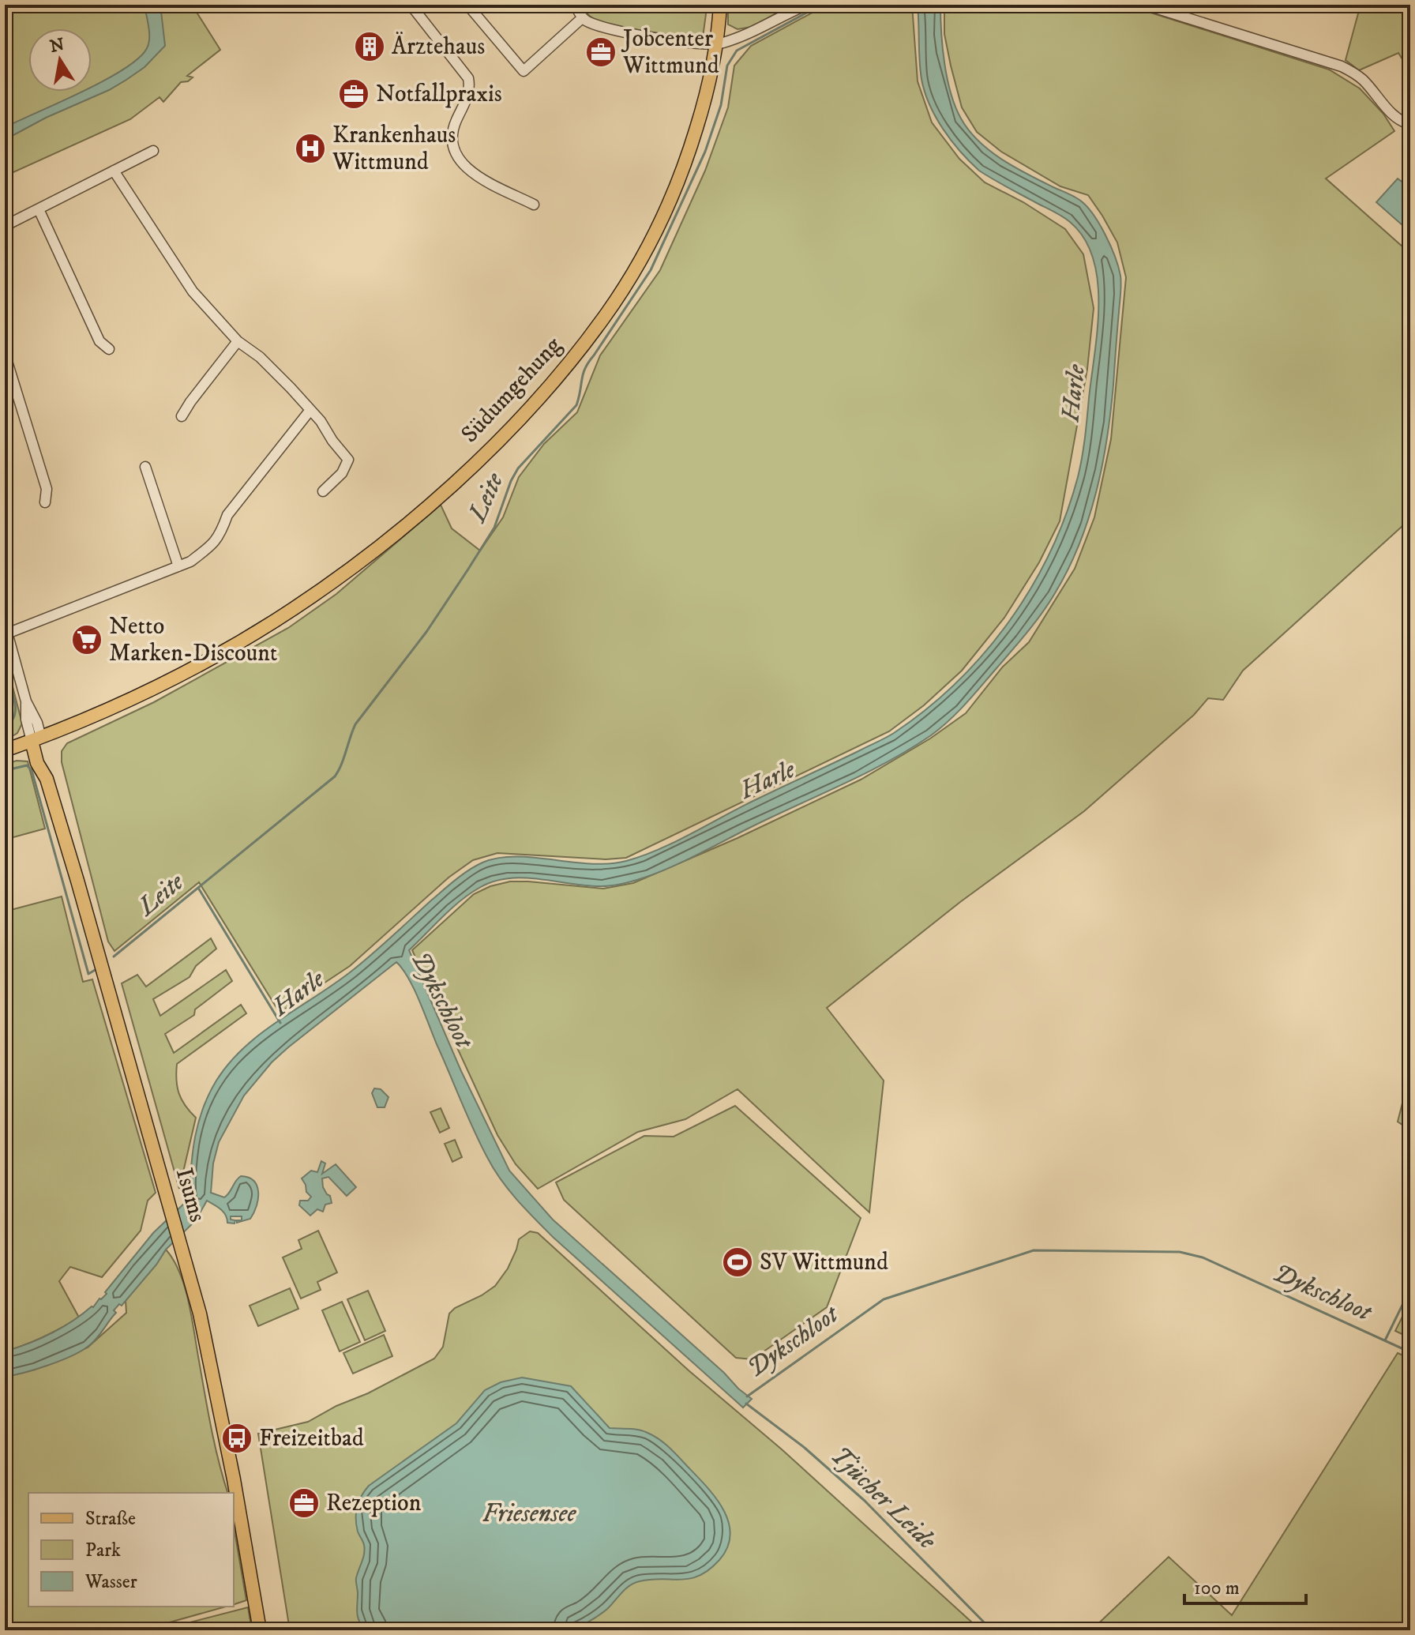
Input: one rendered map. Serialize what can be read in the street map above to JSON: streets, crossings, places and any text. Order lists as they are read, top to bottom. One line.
{"streets":{"main road":["Südumgehung","Isums"]},"crossings":[["Südumgehung","Isums"]],"water":["Harle","Leite","Dykschloot","Tjücher Leide","Friesensee"],"places":{"building":["Ärztehaus"],"office":["Jobcenter Wittmund","Notfallpraxis","Rezeption"],"hospital":["Krankenhaus Wittmund"],"supermarket":["Netto Marken-Discount"],"sports":["SV Wittmund"],"bus stop":["Freizeitbad"]},"legend":["Straße","Park","Wasser"],"scale_bar":"100 m","north":"top"}
